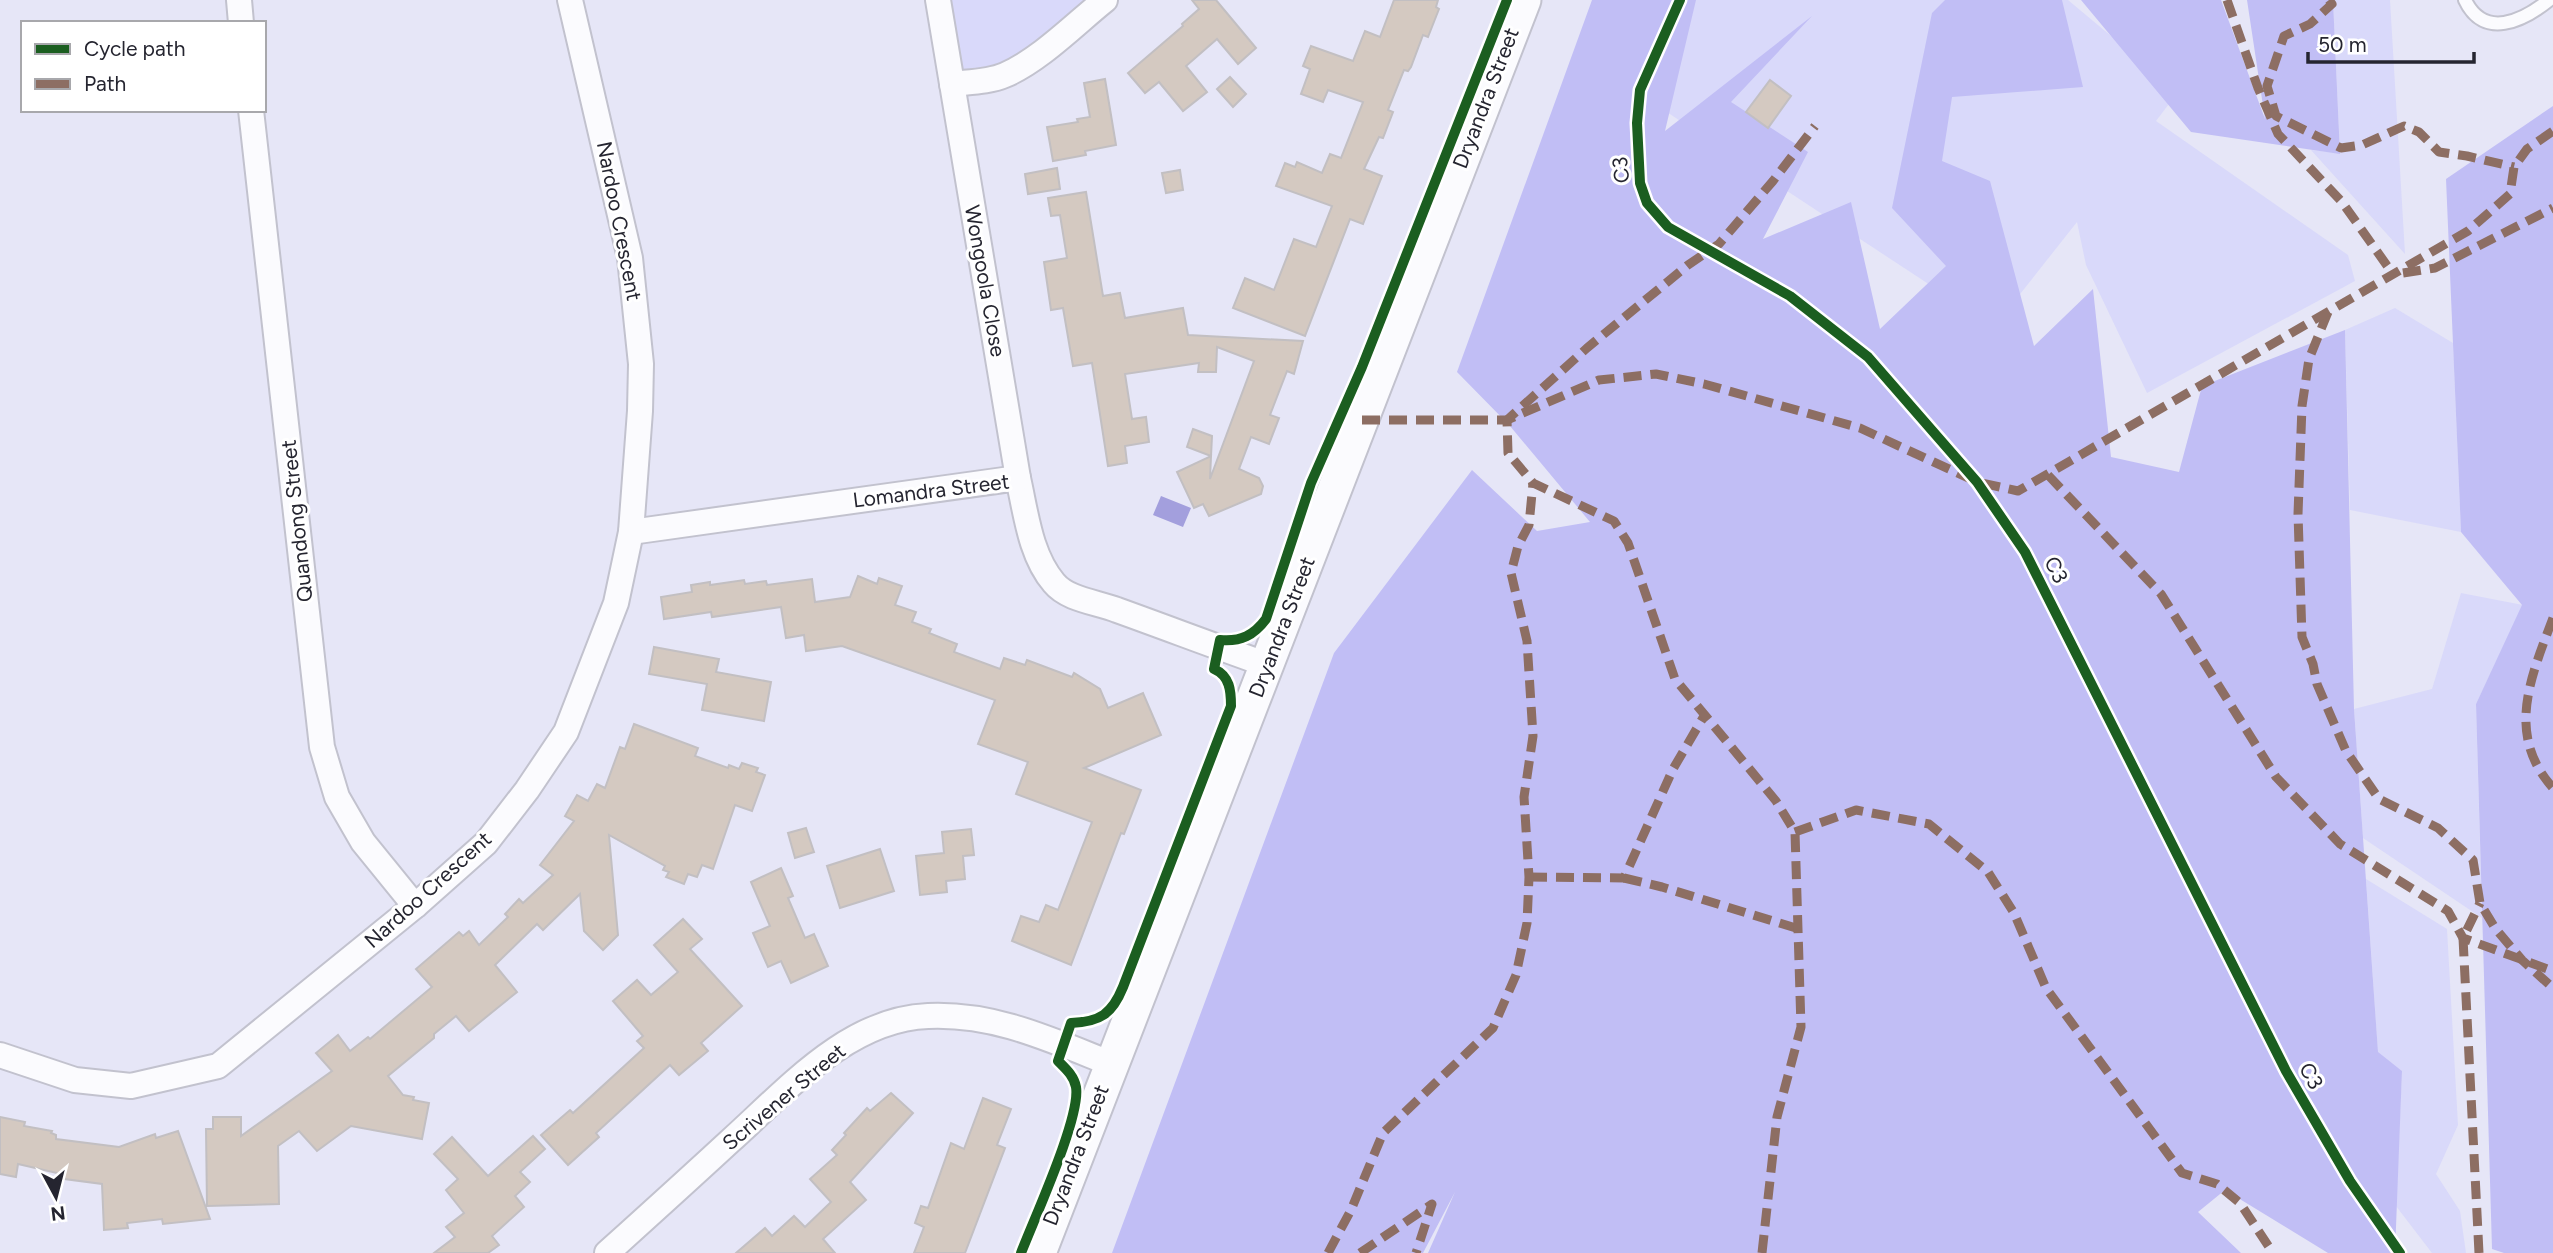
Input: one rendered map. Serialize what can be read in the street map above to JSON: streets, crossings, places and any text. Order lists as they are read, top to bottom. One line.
{"streets":{"street":["Dryandra Street","Nardoo Crescent","Wongoola Close","Lomandra Street","Quandong Street","Scrivener Street"],"cycle path":["C3"]},"crossings":[["Dryandra Street","Lomandra Street"],["Dryandra Street","Scrivener Street"],["Nardoo Crescent","Lomandra Street"],["Nardoo Crescent","Quandong Street"],["Wongoola Close","Lomandra Street"]],"legend":["Cycle path","Path"],"scale_bar":"50 m","north":"bottom"}
